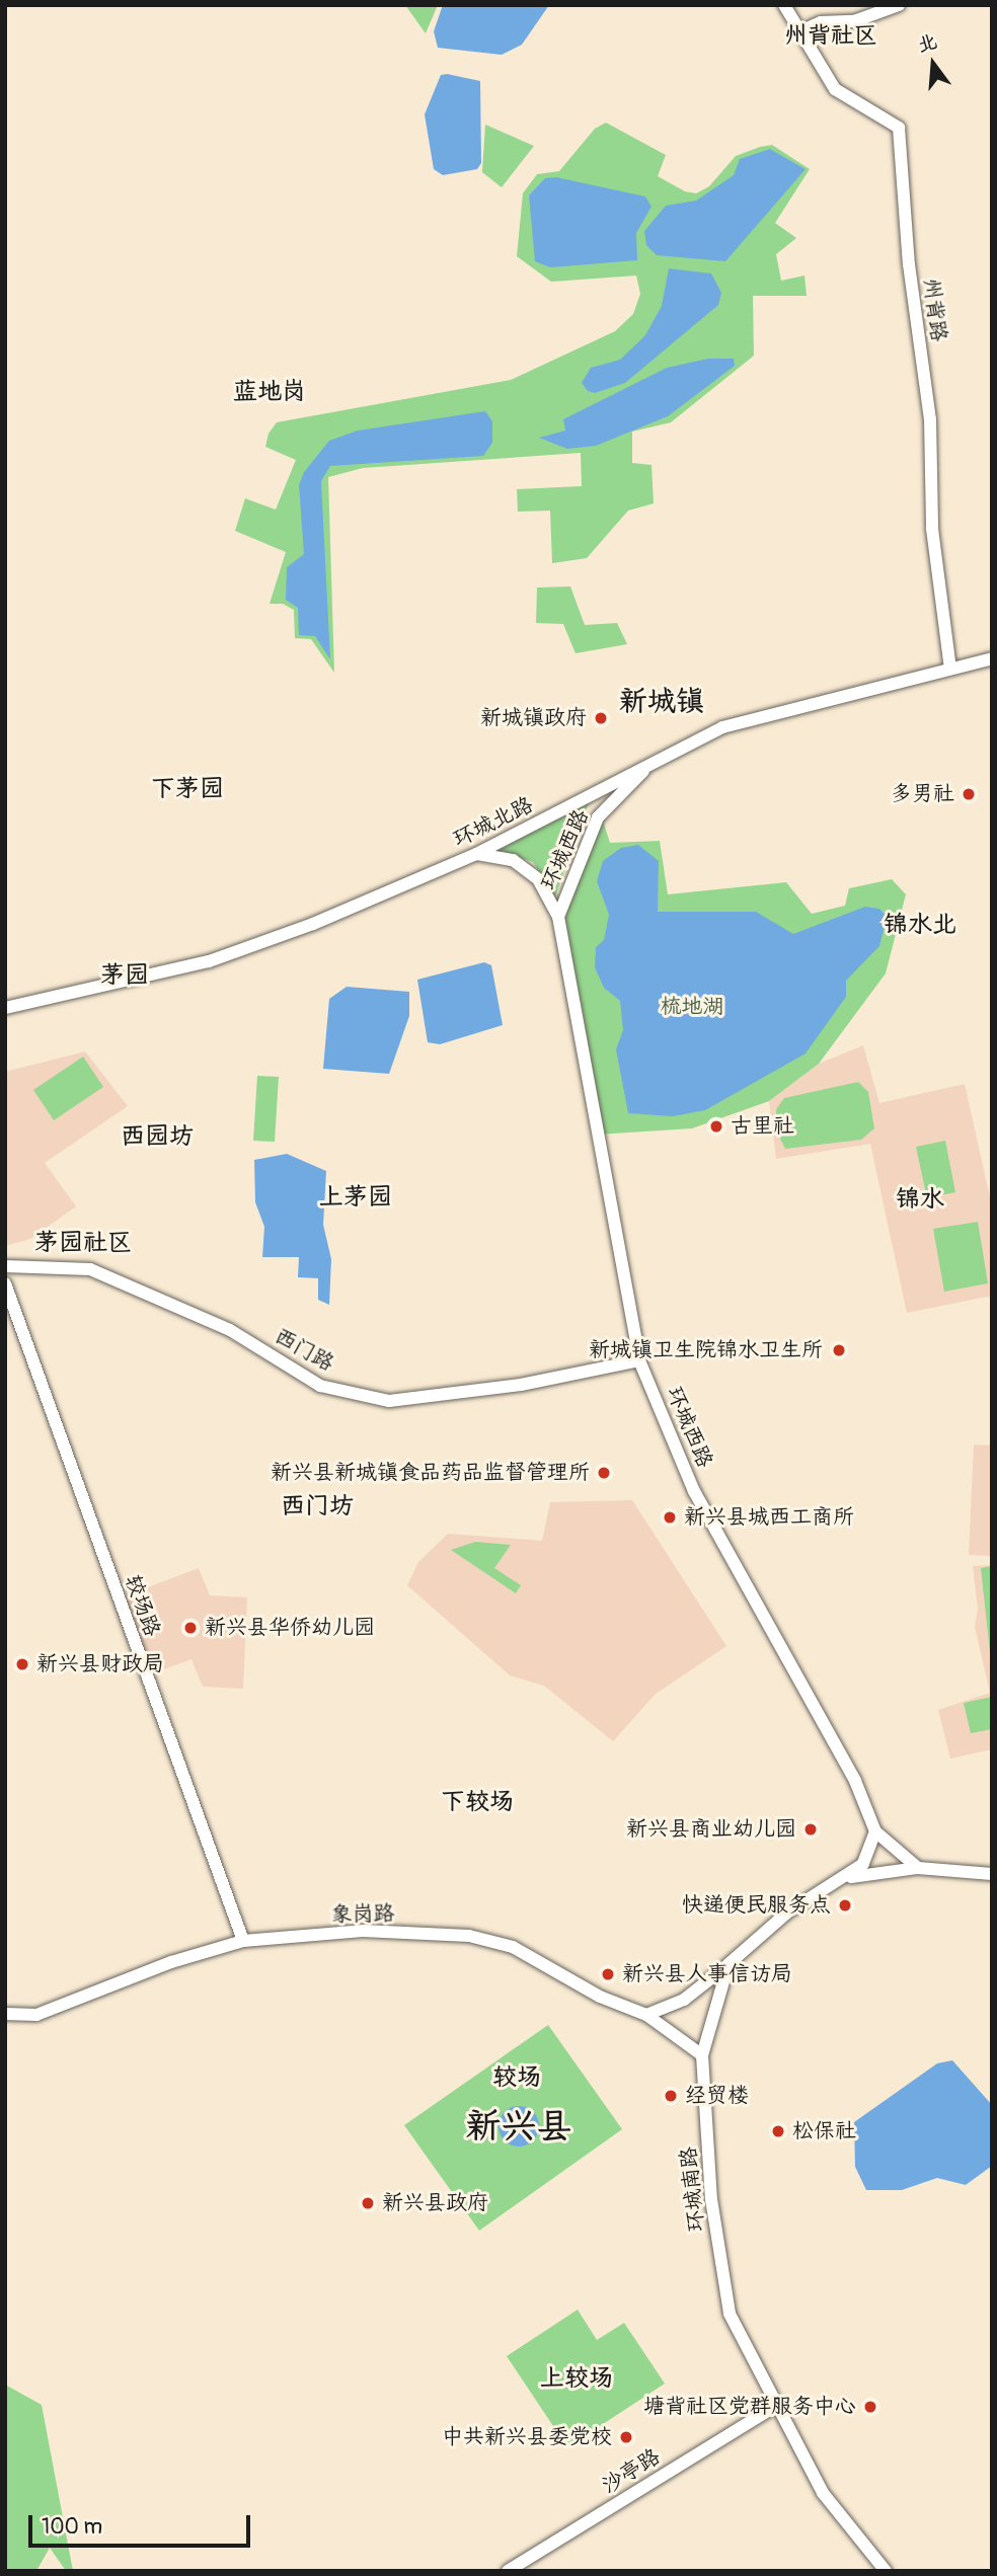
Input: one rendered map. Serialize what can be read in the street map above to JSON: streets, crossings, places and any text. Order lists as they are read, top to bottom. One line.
{"streets":{"street":["州背路","环城北路","环城西路","西门路","较场路","象岗路","环城南路","沙亭路"]},"crossings":[["州背路","环城北路"],["环城北路","环城西路"],["环城西路","西门路"],["较场路","象岗路"],["象岗路","环城南路"],["环城南路","沙亭路"]],"districts":["州背社区","蓝地岗","新城镇","下茅园","锦水北","茅园","西园坊","上茅园","锦水","茅园社区","西门坊","下较场","较场","新兴县","上较场"],"parks":["梳地湖"],"places":["新城镇政府","多男社","古里社","新城镇卫生院锦水卫生所","新兴县新城镇食品药品监督管理所","新兴县城西工商所","新兴县华侨幼儿园","新兴县财政局","新兴县商业幼儿园","快递便民服务点","新兴县人事信访局","经贸楼","松保社","新兴县政府","塘背社区党群服务中心","中共新兴县委党校"],"scale_bar":"100 m","north":"top"}
